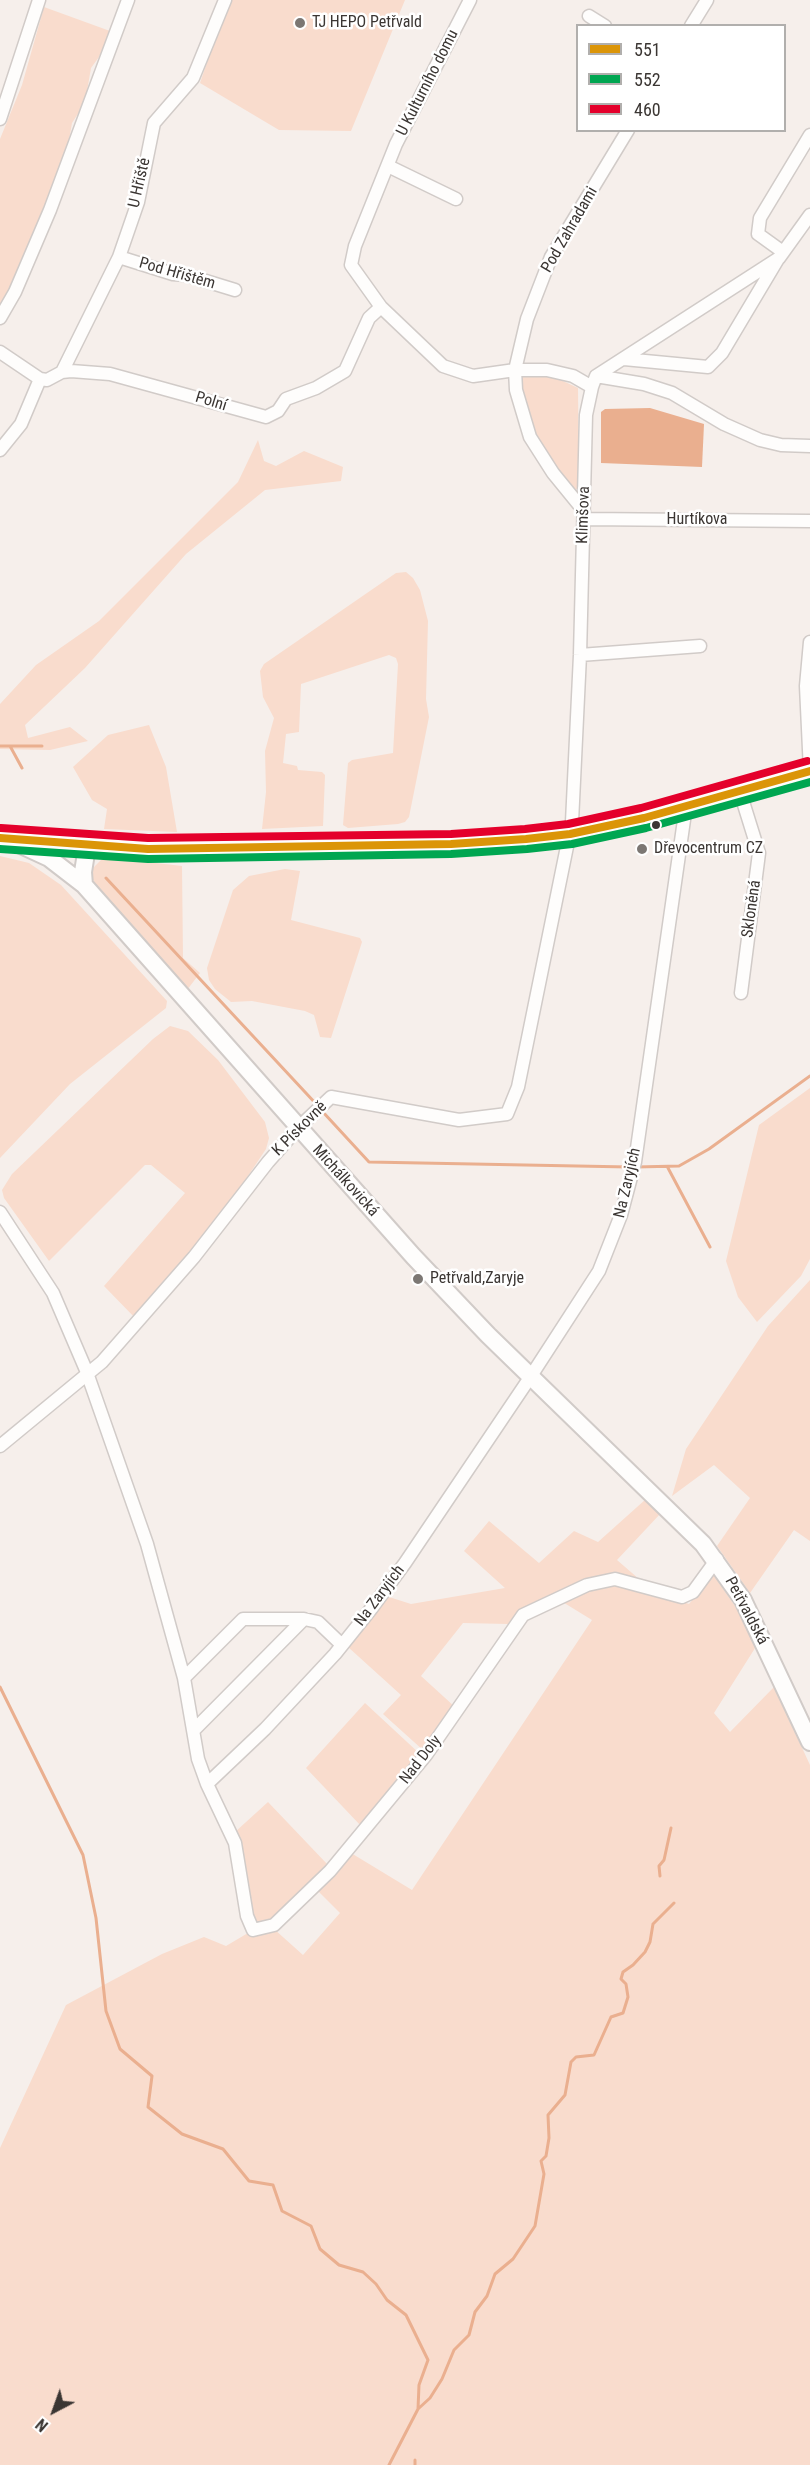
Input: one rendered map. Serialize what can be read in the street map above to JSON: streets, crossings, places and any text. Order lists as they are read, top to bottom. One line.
{"streets":{"street":["U Kulturního domu","U Hřiště","Pod Zahradami","Pod Hřištěm","Polní","Klimšova","Hurtíkova","Skloněná","K Pískovně","Michálkovická","Na Zaryjích","Petřvaldská","Nad Doly"]},"crossings":[["U Kulturního domu","Pod Zahradami"],["U Kulturního domu","Polní"],["U Kulturního domu","Klimšova"],["U Hřiště","Pod Hřištěm"],["U Hřiště","Polní"],["Klimšova","Hurtíkova"],["Klimšova","K Pískovně"],["K Pískovně","Michálkovická"],["Michálkovická","Na Zaryjích"],["Michálkovická","Petřvaldská"],["Na Zaryjích","Nad Doly"],["Petřvaldská","Nad Doly"]],"places":["TJ HEPO Petřvald","Dřevocentrum CZ","Petřvald,Zaryje"],"lines":["transit line 460","transit line 551","transit line 552"],"legend":["551","552","460"],"north":"bottom left"}
